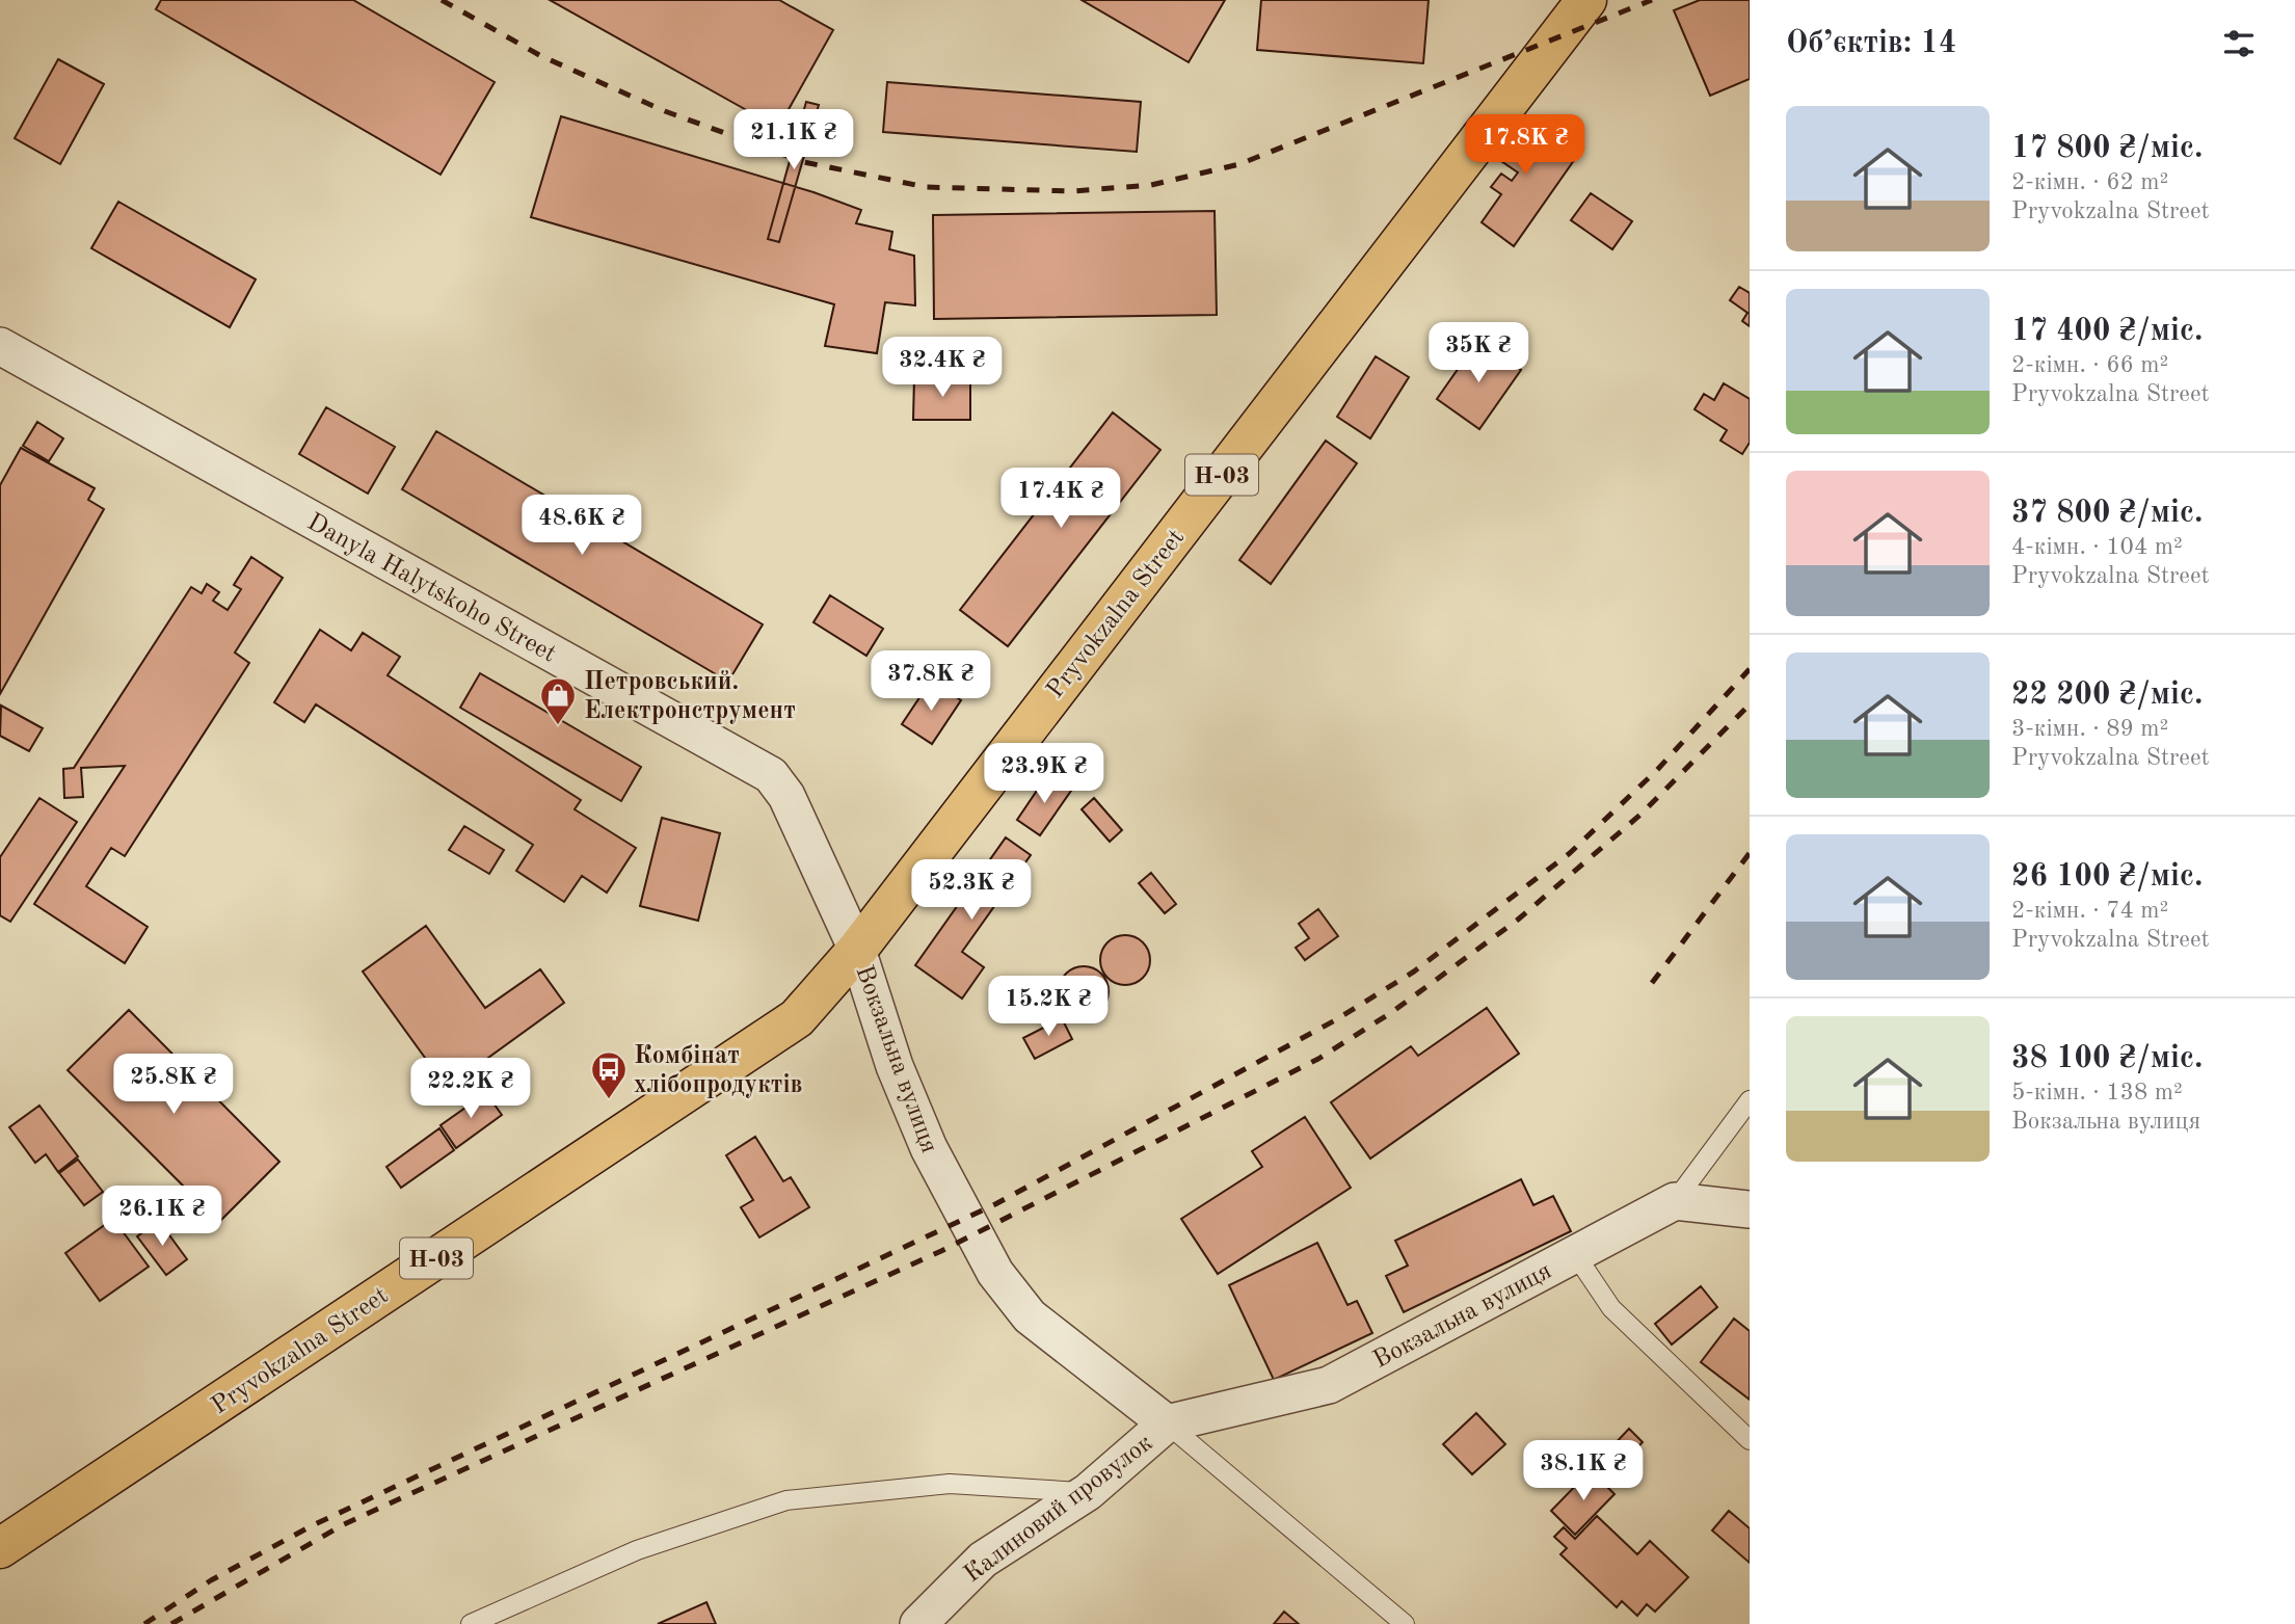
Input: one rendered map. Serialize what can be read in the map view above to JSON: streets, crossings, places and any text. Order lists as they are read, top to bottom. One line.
{"streets":{"main road":["Н-03","Pryvokzalna Street"],"street":["Danyla Halytskoho Street","Вокзальна вулиця","Калиновий провулок"]},"crossings":[["Danyla Halytskoho Street","Pryvokzalna Street"],["Danyla Halytskoho Street","Вокзальна вулиця"],["Pryvokzalna Street","Вокзальна вулиця"],["Вокзальна вулиця","Калиновий провулок"]],"places":{"shop":["Петровський. Електронструмент"],"bus stop":["Комбінат хлібопродуктів"]},"page":{"heading":"Об’єктів: 14","list":[{"name":"17 800 ₴/міс.","note":"2-кімн. · 62 m² · Pryvokzalna Street"},{"name":"17 400 ₴/міс.","note":"2-кімн. · 66 m² · Pryvokzalna Street"},{"name":"37 800 ₴/міс.","note":"4-кімн. · 104 m² · Pryvokzalna Street"},{"name":"22 200 ₴/міс.","note":"3-кімн. · 89 m² · Pryvokzalna Street"},{"name":"26 100 ₴/міс.","note":"2-кімн. · 74 m² · Pryvokzalna Street"},{"name":"38 100 ₴/міс.","note":"5-кімн. · 138 m² · Вокзальна вулиця"}],"price":["21.1K ₴","17.8K ₴","35K ₴","32.4K ₴","17.4K ₴","48.6K ₴","37.8K ₴","23.9K ₴","52.3K ₴","15.2K ₴","25.8K ₴","22.2K ₴","26.1K ₴","38.1K ₴"]}}
